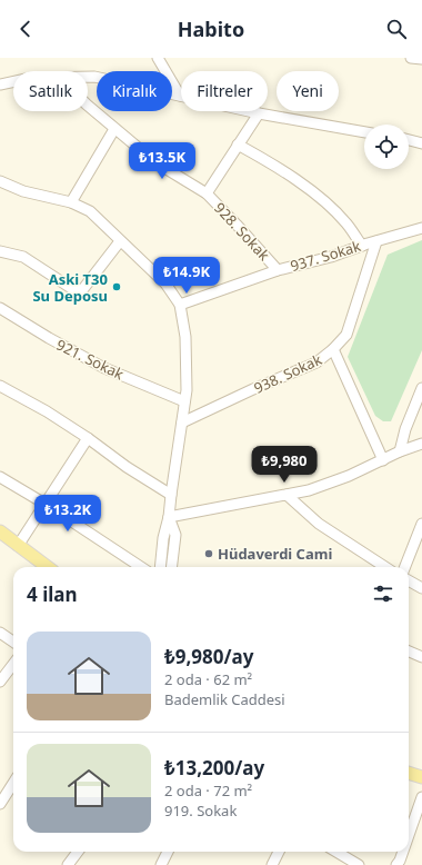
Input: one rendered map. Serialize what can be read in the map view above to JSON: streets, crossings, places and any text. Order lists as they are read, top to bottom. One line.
{"streets":{"street":["928. Sokak","937. Sokak","921. Sokak","938. Sokak"]},"crossings":[["928. Sokak","937. Sokak"],["937. Sokak","938. Sokak"]],"places":["Aski T30 Su Deposu","Hüdaverdi Cami"],"page":{"header":"Habito","chip":["Satılık","Kiralık","Filtreler","Yeni"],"price":["₺13.5K","₺14.9K","₺9,980","₺13.2K"],"heading":"4 ilan","list":[{"name":"₺9,980/ay","note":"2 oda · 62 m² · Bademlik Caddesi"},{"name":"₺13,200/ay","note":"2 oda · 72 m² · 919. Sokak"}]}}
